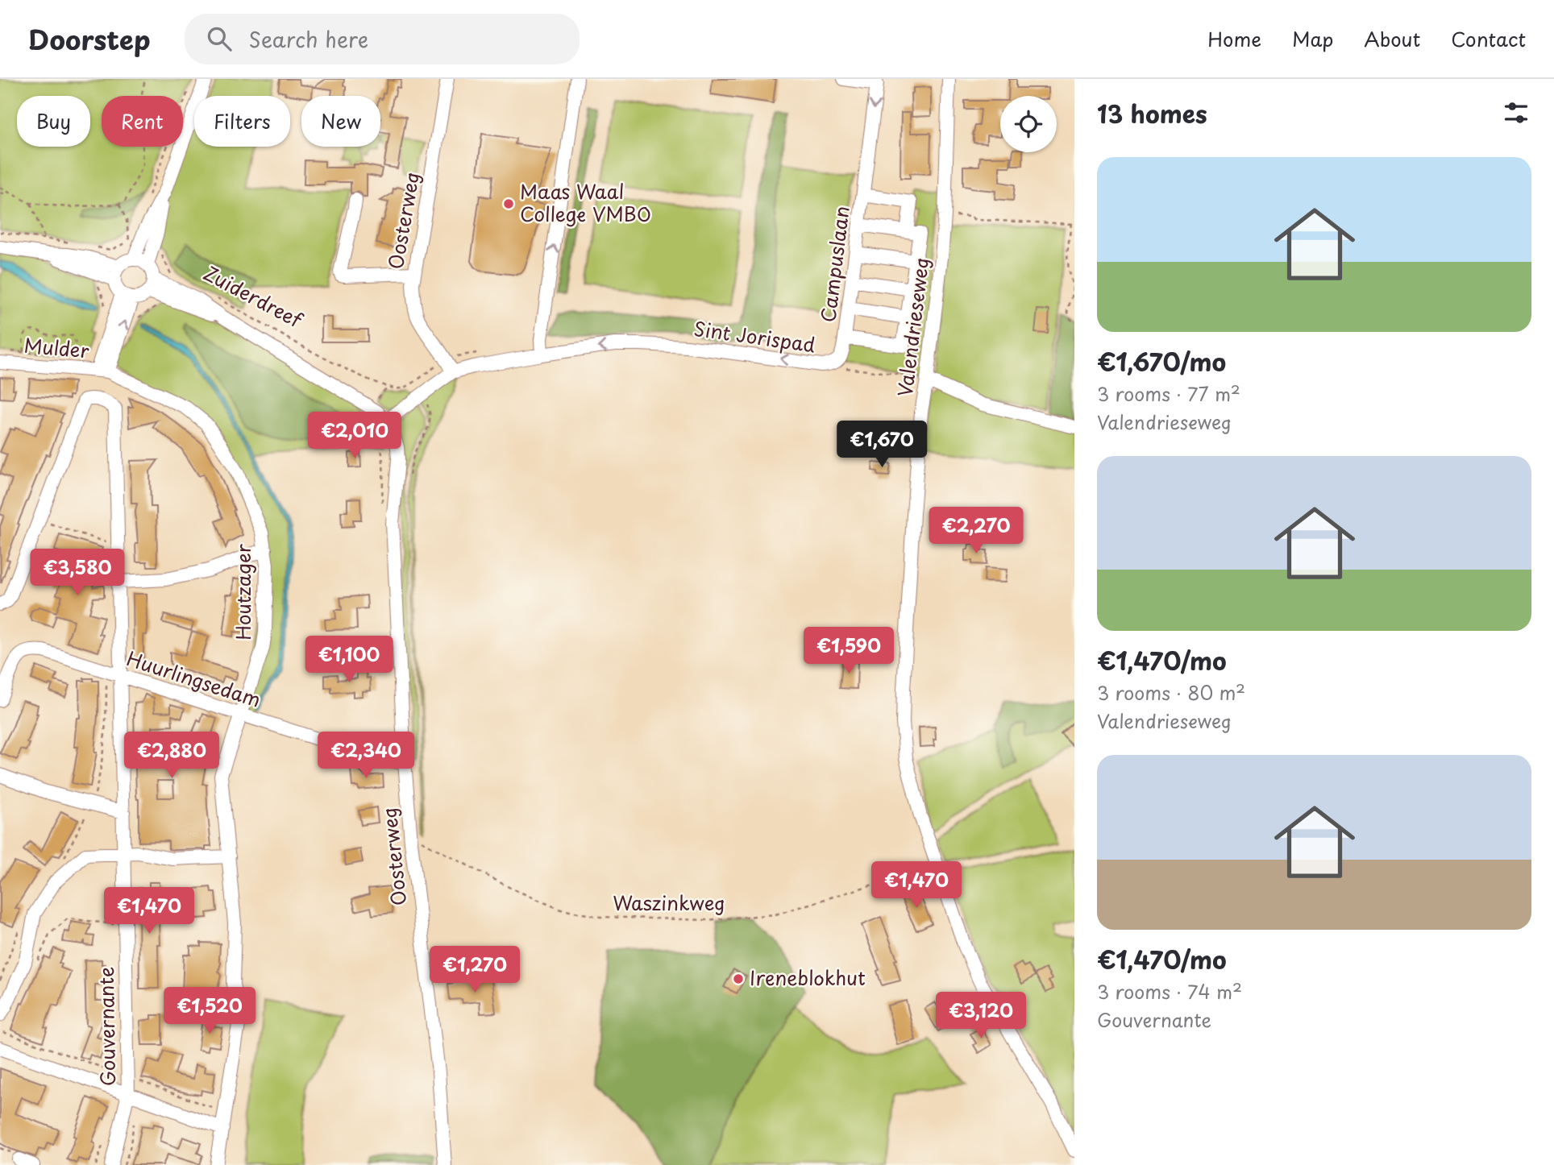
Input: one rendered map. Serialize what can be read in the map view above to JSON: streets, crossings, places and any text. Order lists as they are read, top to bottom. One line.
{"streets":{"street":["Oosterweg","Campuslaan","Zuiderdreef","Valendrieseweg","Sint Jorispad","Mulder","Houtzager","Huurlingsedam","Gouvernante"],"path":["Waszinkweg"]},"crossings":[["Oosterweg","Zuiderdreef"],["Oosterweg","Sint Jorispad"],["Oosterweg","Huurlingsedam"],["Oosterweg","Waszinkweg"],["Campuslaan","Sint Jorispad"],["Zuiderdreef","Mulder"],["Valendrieseweg","Sint Jorispad"],["Valendrieseweg","Waszinkweg"],["Mulder","Houtzager"],["Houtzager","Huurlingsedam"],["Huurlingsedam","Gouvernante"]],"one_way":["Sint Jorispad"],"places":["Maas Waal College VMBO","Ireneblokhut"],"page":{"header":"Doorstep","search":"Search here","nav":["Home","Map","About","Contact"],"heading":"13 homes","chip":["Buy","Rent","Filters","New"],"list":[{"name":"€1,670/mo","note":"3 rooms · 77 m² · Valendrieseweg"},{"name":"€1,470/mo","note":"3 rooms · 80 m² · Valendrieseweg"},{"name":"€1,470/mo","note":"3 rooms · 74 m² · Gouvernante"}],"price":["€2,010","€1,670","€2,270","€3,580","€1,590","€1,100","€2,880","€2,340","€1,470","€1,470","€1,270","€1,520","€3,120"]}}
